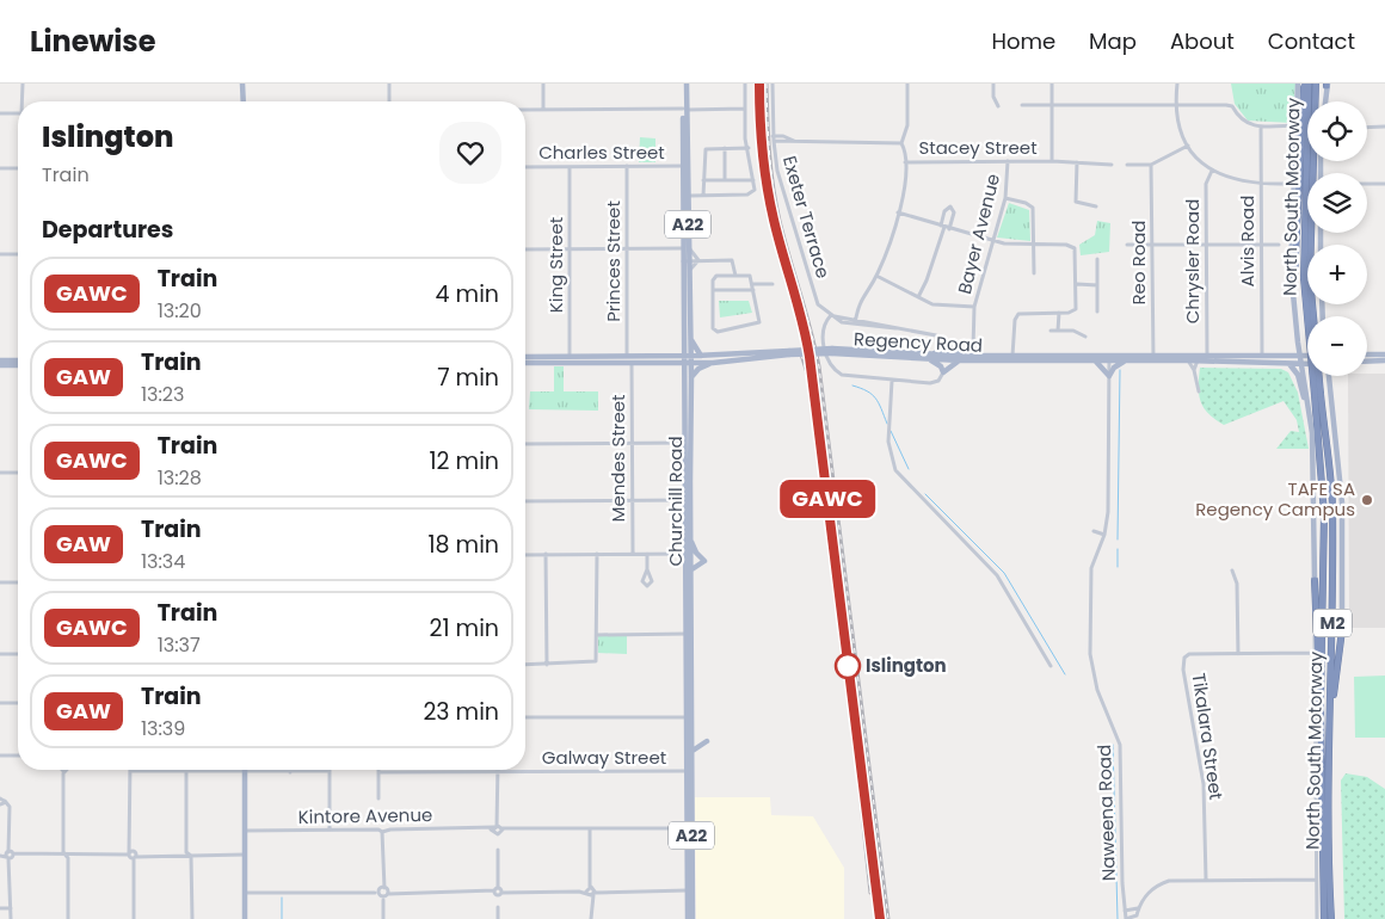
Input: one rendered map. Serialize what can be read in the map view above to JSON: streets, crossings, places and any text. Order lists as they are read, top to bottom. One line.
{"streets":{"highway":["North South Motorway","M2"],"main road":["A22","Regency Road","Churchill Road"],"street":["Stacey Street","Charles Street","Exeter Terrace","Bayer Avenue","Alvis Road","Princes Street","Chrysler Road","Reo Road","King Street","Mendes Street","Tikalara Street","Galway Street","Naweena Road","Kintore Avenue"]},"crossings":[["Stacey Street","Bayer Avenue"],["Charles Street","Princes Street"],["Charles Street","King Street"],["Charles Street","Churchill Road"],["North South Motorway","M2"],["Alvis Road","Regency Road"],["Princes Street","Regency Road"],["Chrysler Road","Regency Road"],["Reo Road","Regency Road"],["King Street","Regency Road"],["Regency Road","Mendes Street"],["Regency Road","Churchill Road"],["Regency Road","Naweena Road"],["Churchill Road","Galway Street"],["Churchill Road","Kintore Avenue"]],"places":["TAFE SA Regency Campus","Islington"],"page":{"header":"Linewise","nav":["Home","Map","About","Contact"],"on_map":"GAWC","map_buttons":["+","−"],"heading":[["Islington","Train"],"Departures"],"list":[{"mark":"GAWC","name":"Train","note":"13:20","value":"4 min"},{"mark":"GAW","name":"Train","note":"13:23","value":"7 min"},{"mark":"GAWC","name":"Train","note":"13:28","value":"12 min"},{"mark":"GAW","name":"Train","note":"13:34","value":"18 min"},{"mark":"GAWC","name":"Train","note":"13:37","value":"21 min"},{"mark":"GAW","name":"Train","note":"13:39","value":"23 min"}]}}
